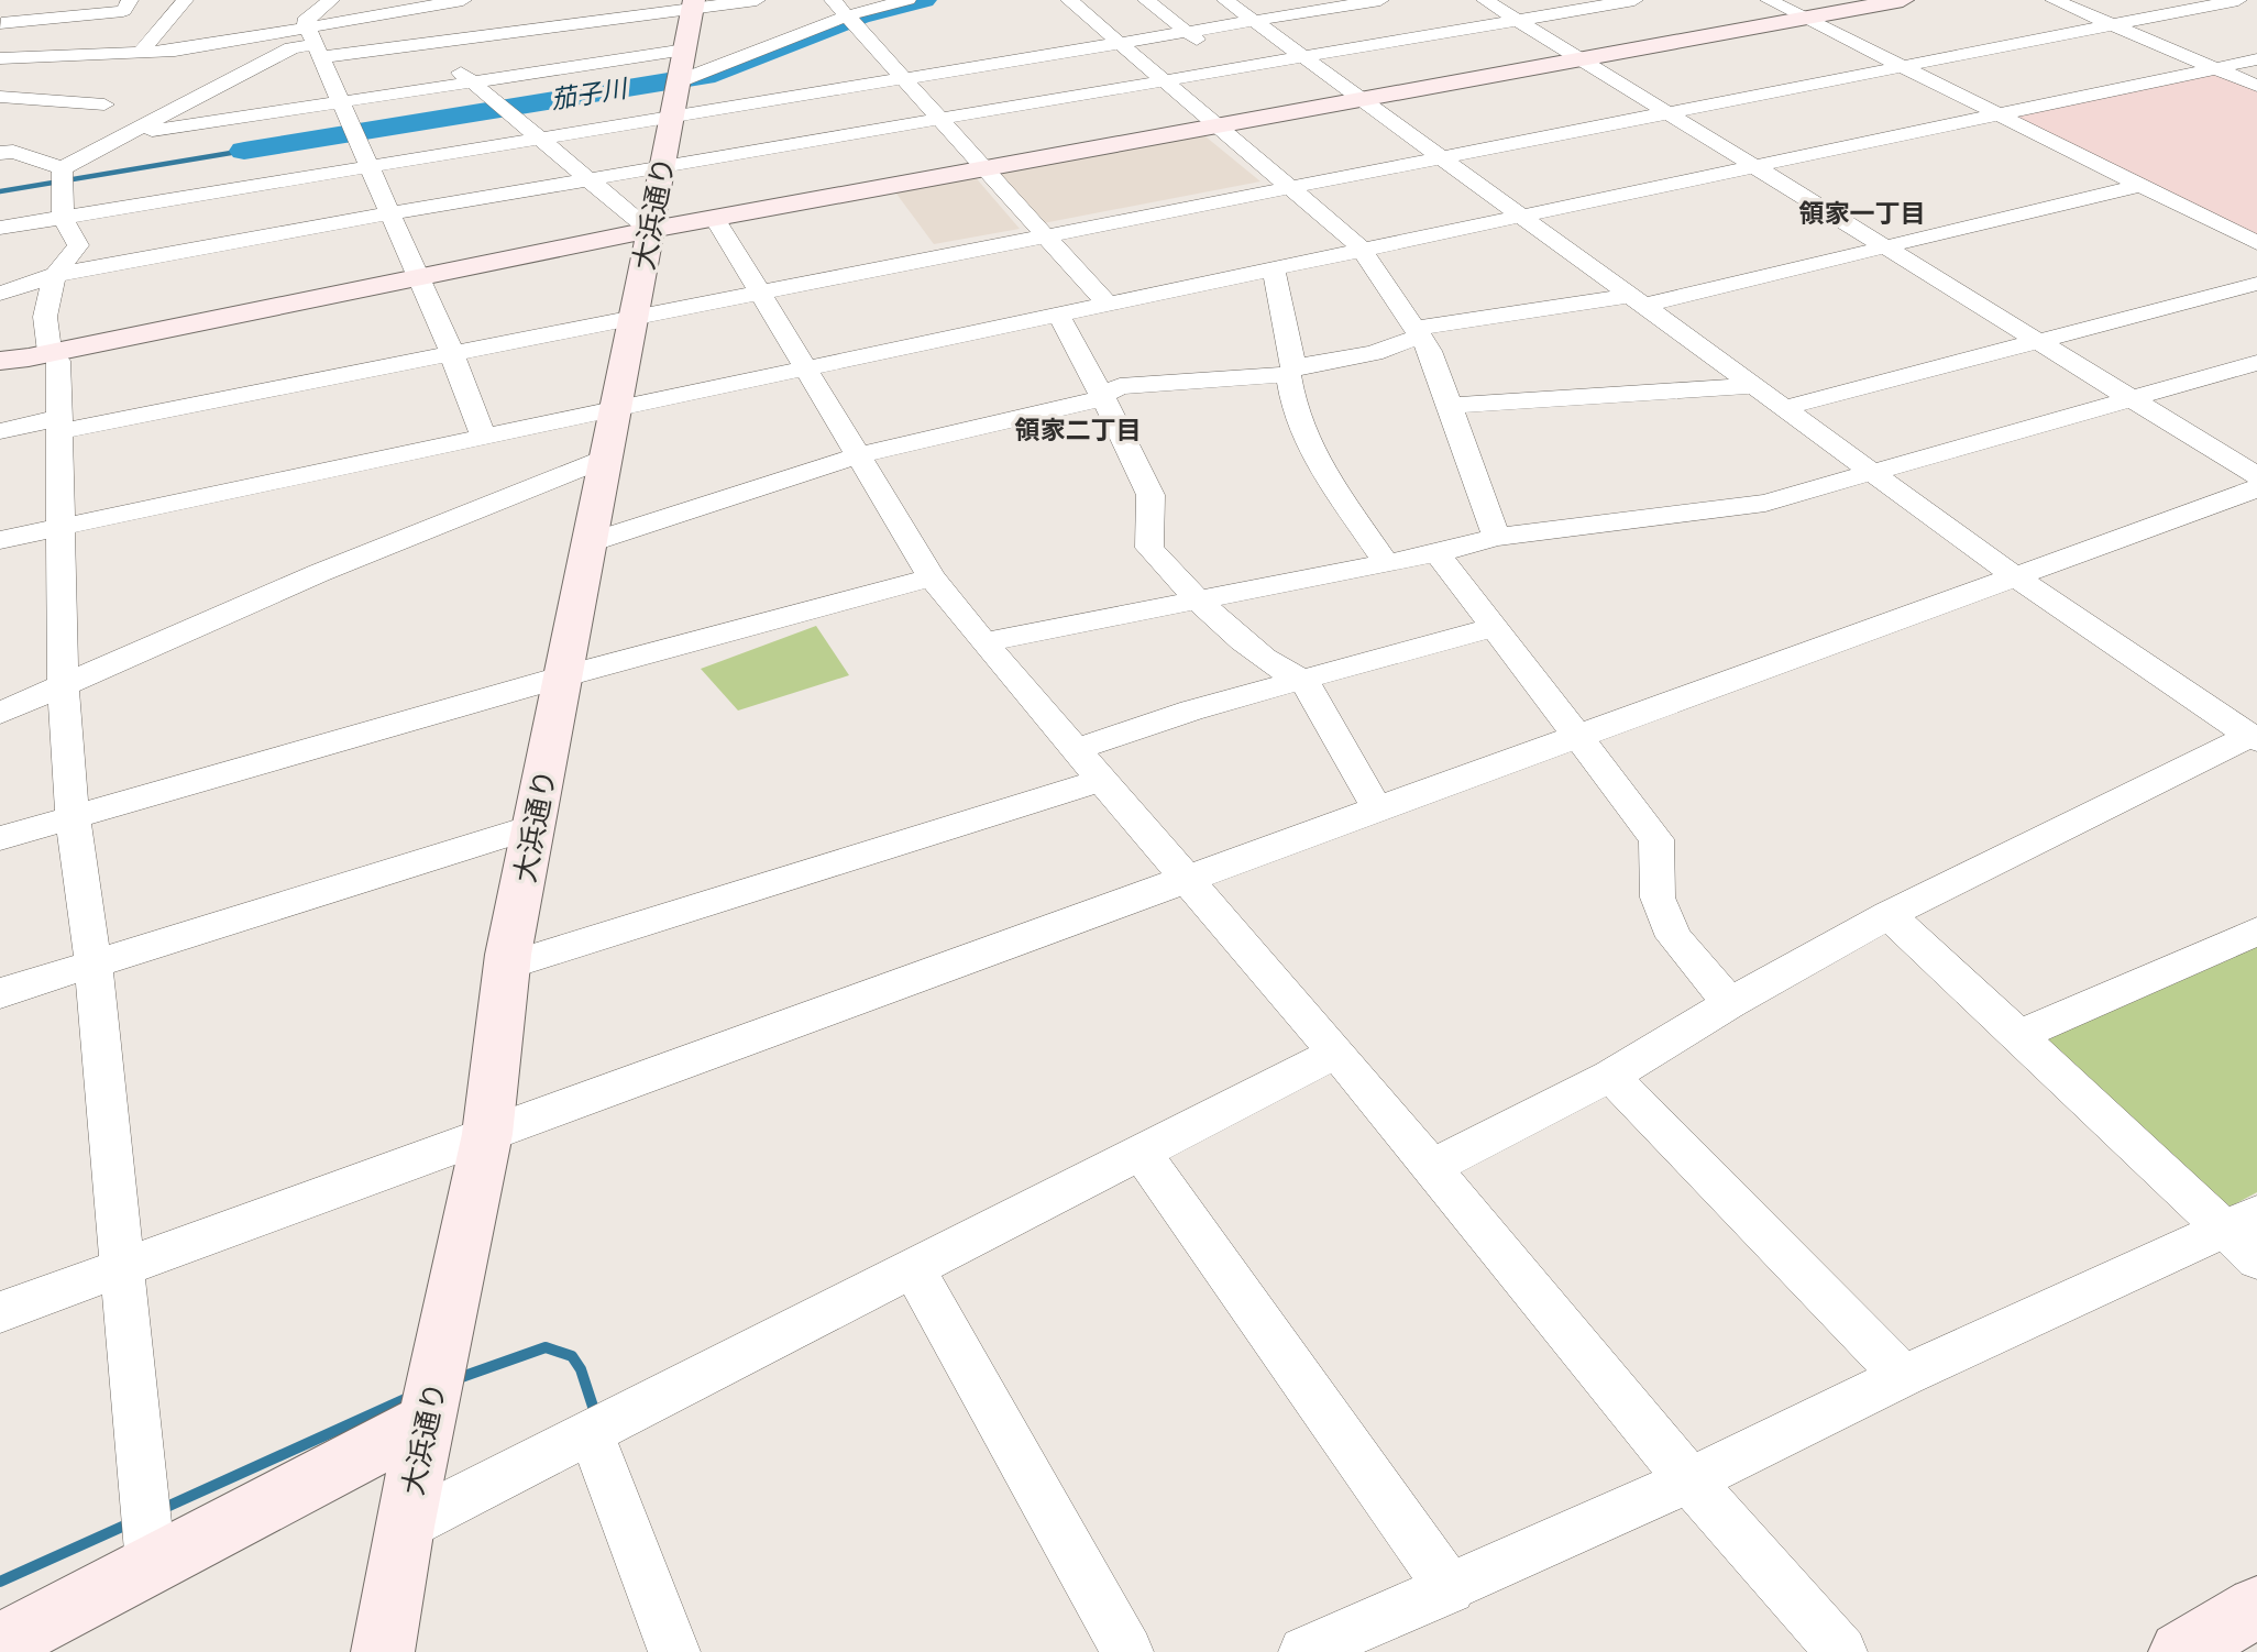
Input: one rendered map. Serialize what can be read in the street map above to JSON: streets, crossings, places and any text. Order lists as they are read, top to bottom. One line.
{"streets":{"street":["大浜通り"]},"districts":["領家一丁目","領家二丁目"],"water":["茄子川"]}
